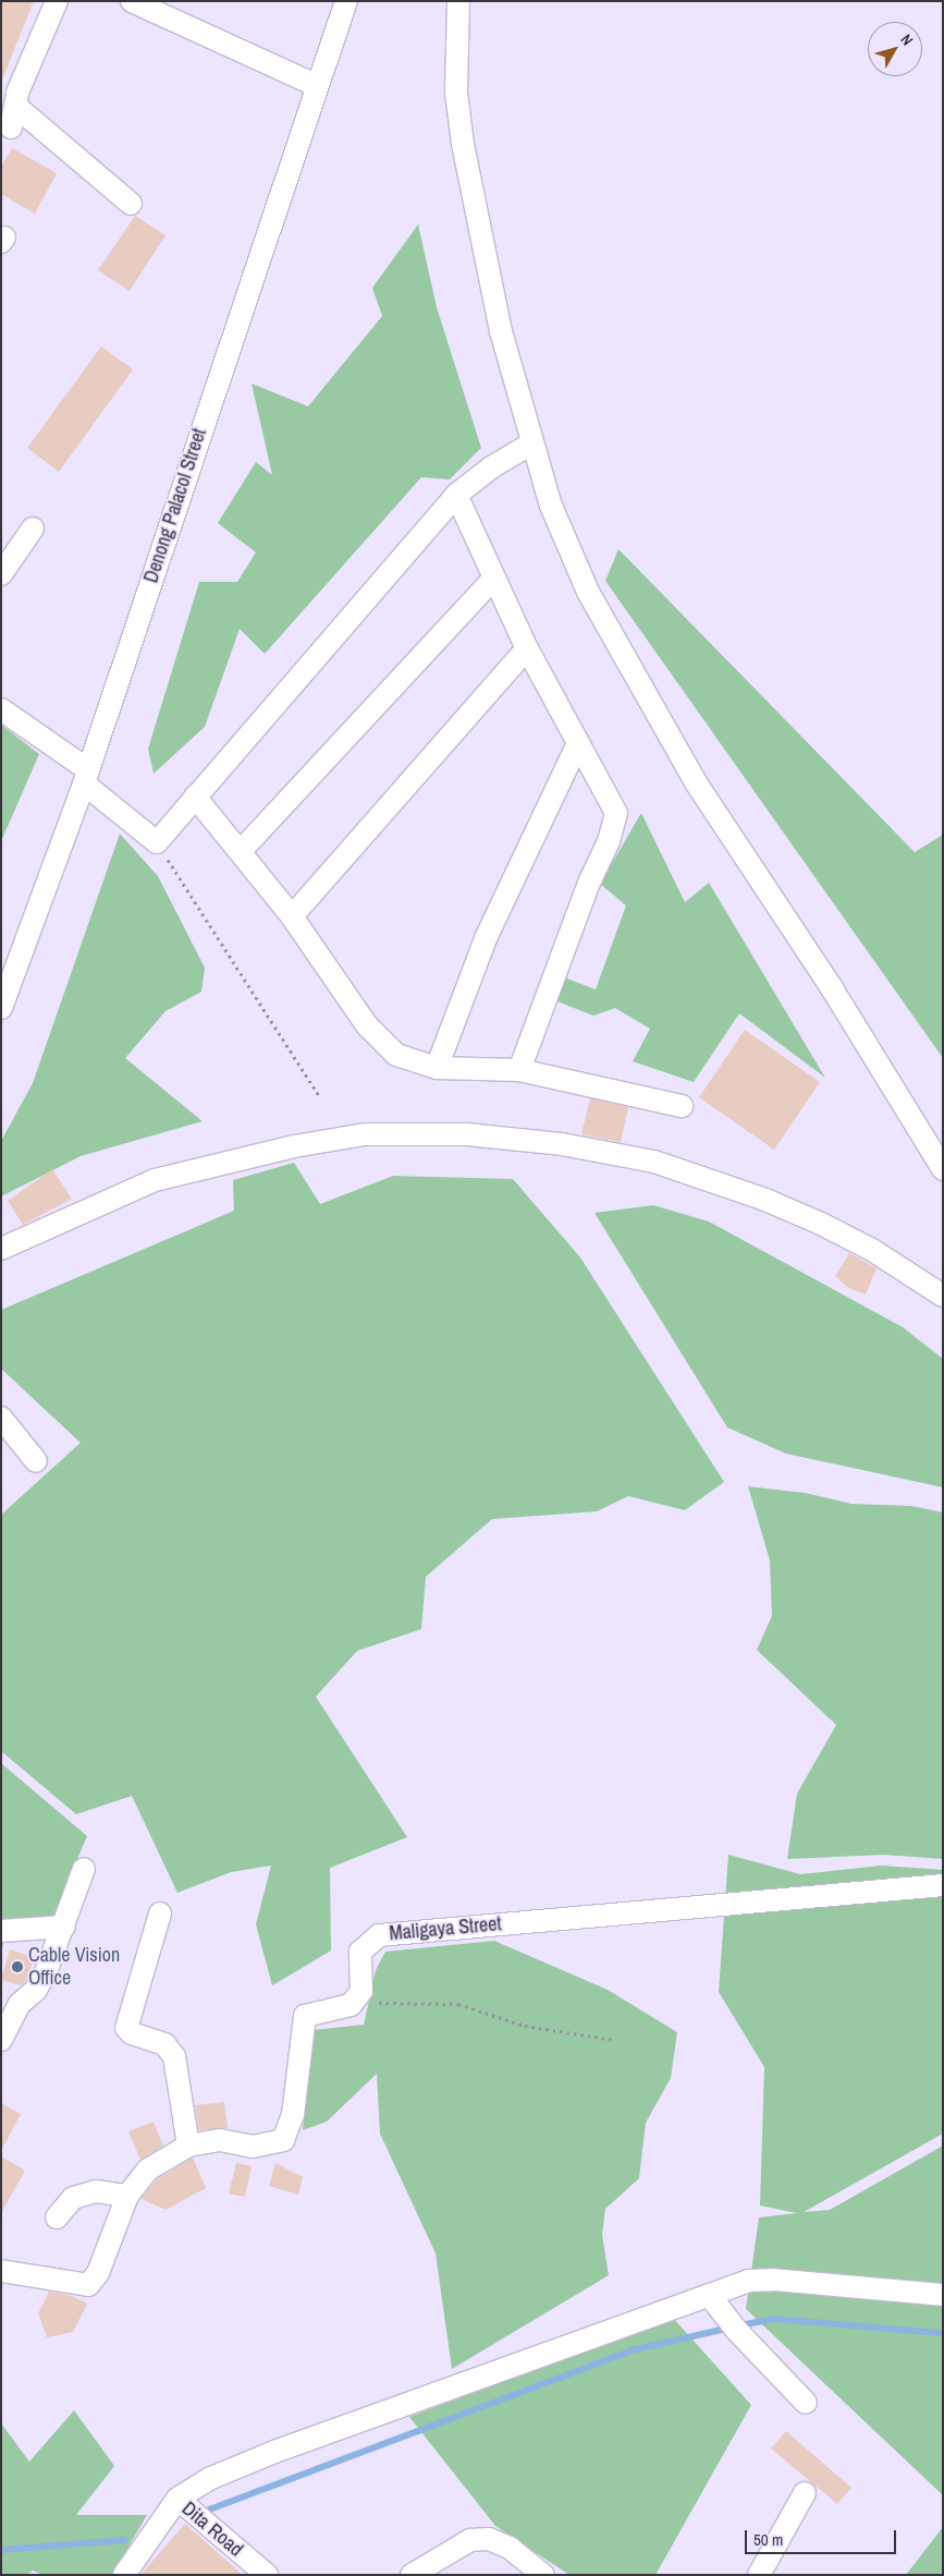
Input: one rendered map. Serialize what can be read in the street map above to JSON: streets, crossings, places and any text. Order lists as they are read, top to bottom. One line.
{"streets":{"street":["Denong Palacol Street","Maligaya Street","Dita Road"]},"places":["Cable Vision Office"],"scale_bar":"50 m","north":"top right"}
